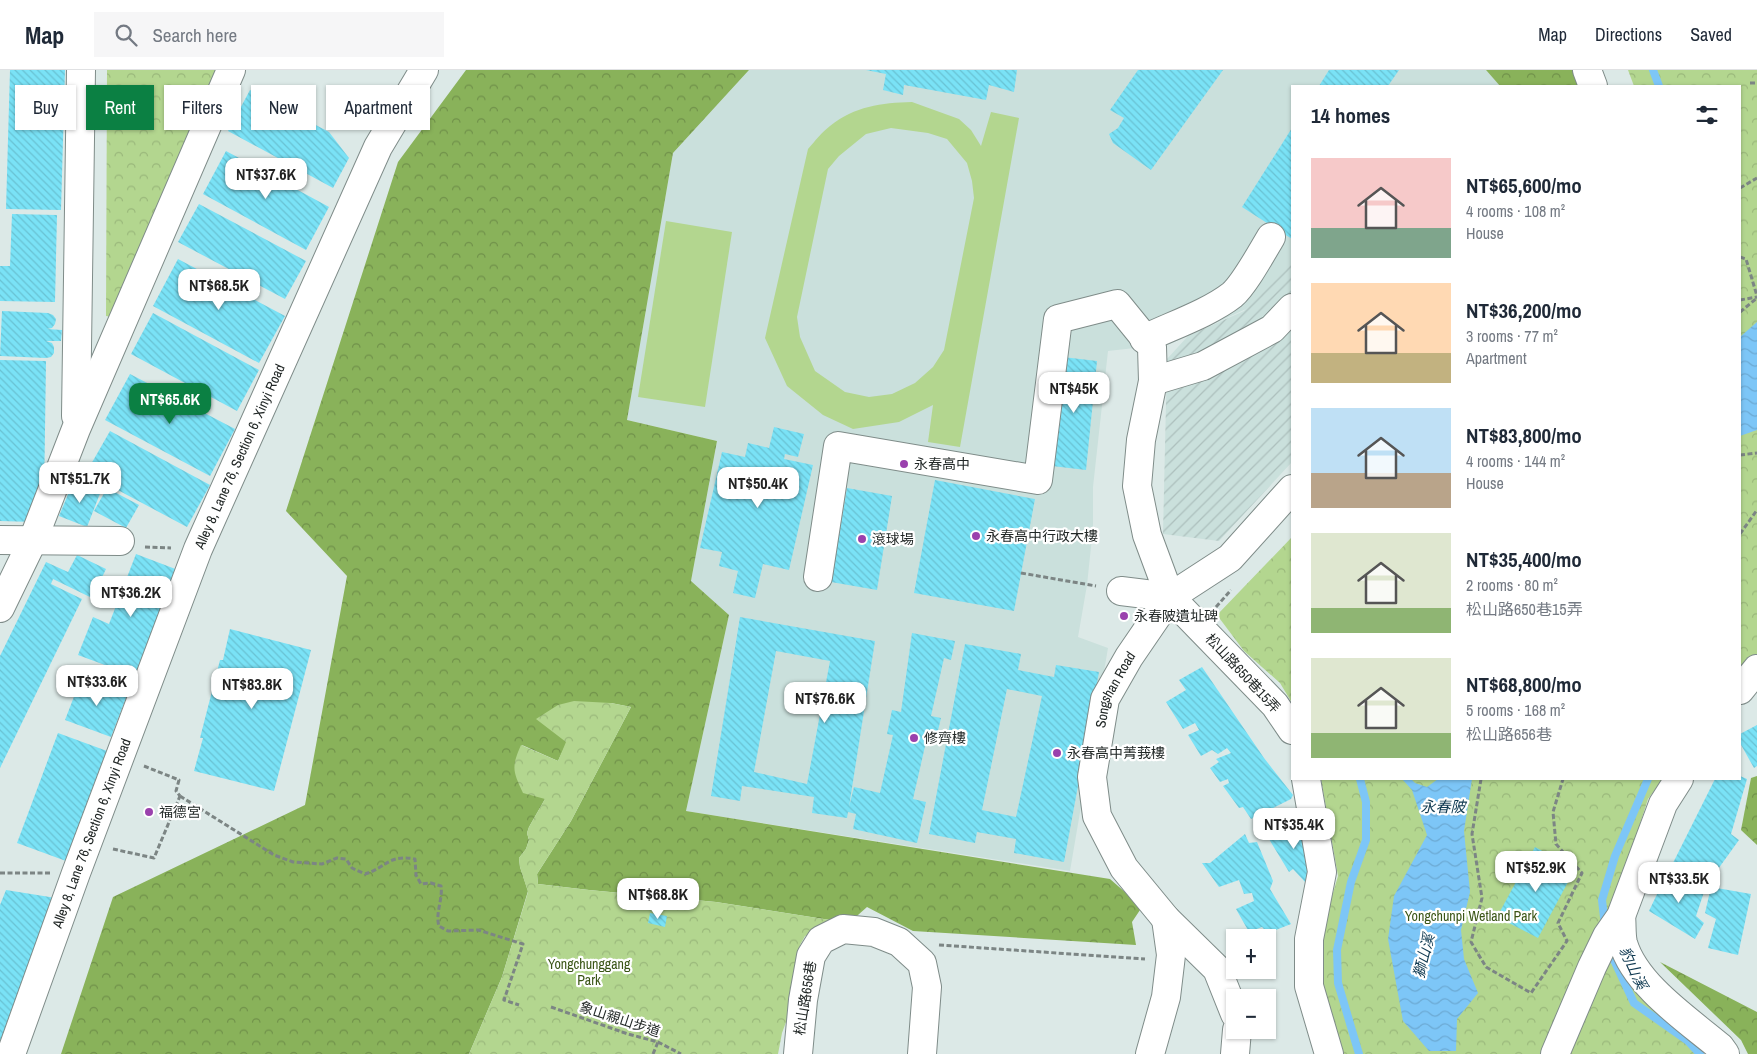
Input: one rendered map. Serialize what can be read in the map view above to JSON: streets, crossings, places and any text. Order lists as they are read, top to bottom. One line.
{"streets":{"street":["Alley 8, Lane 76, Section 6, Xinyi Road","松山路650巷15弄","Songshan Road","松山路656巷"],"path":["象山親山步道"]},"crossings":[["松山路650巷15弄","Songshan Road"]],"water":["永春陂","獅山溪","豹山溪"],"parks":["Yongchunpi Wetland Park","Yongchunggang Park"],"places":["永春高中","永春高中行政大樓","滾球場","永春陂遺址碑","修齊樓","永春高中菁莪樓","福德宮"],"page":{"header":"Map","search":"Search here","nav":["Map","Directions","Saved"],"chip":["Buy","Rent","Filters","New","Apartment"],"heading":"14 homes","list":[{"name":"NT$65,600/mo","note":"4 rooms · 108 m² · House"},{"name":"NT$36,200/mo","note":"3 rooms · 77 m² · Apartment"},{"name":"NT$83,800/mo","note":"4 rooms · 144 m² · House"},{"name":"NT$35,400/mo","note":"2 rooms · 80 m² · 松山路650巷15弄"},{"name":"NT$68,800/mo","note":"5 rooms · 168 m² · 松山路656巷"}],"price":["NT$37.6K","NT$68.5K","NT$45K","NT$65.6K","NT$51.7K","NT$50.4K","NT$36.2K","NT$33.6K","NT$83.8K","NT$76.6K","NT$35.4K","NT$52.9K","NT$33.5K","NT$68.8K"],"map_buttons":["+","−"]}}
